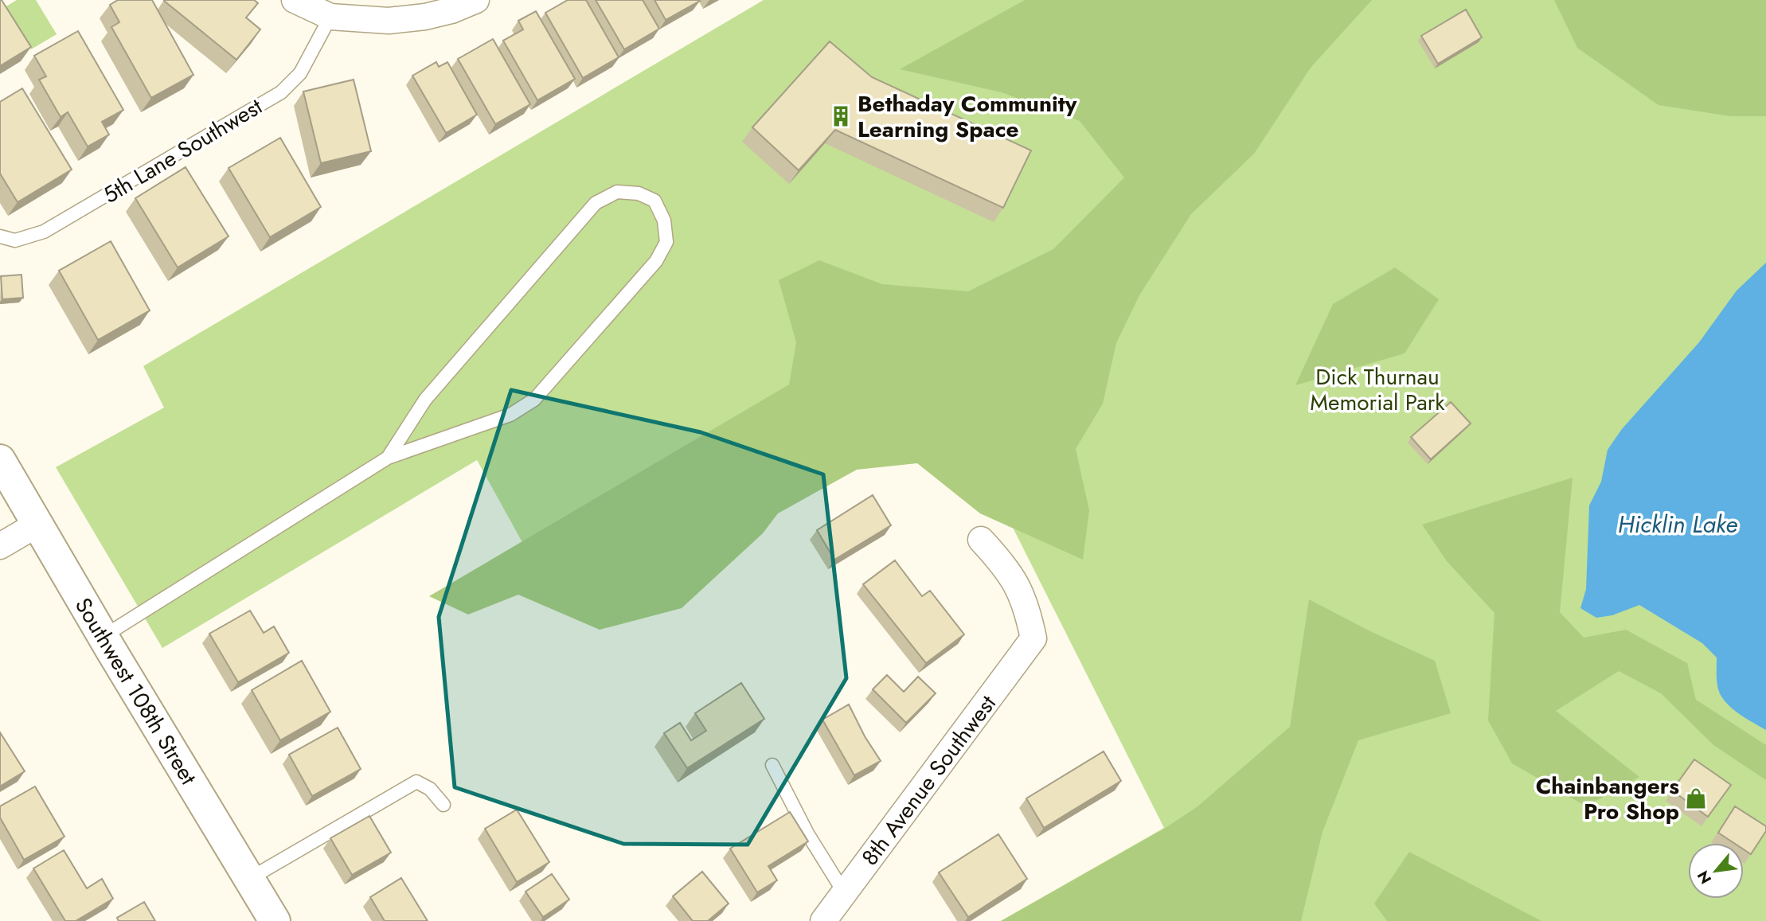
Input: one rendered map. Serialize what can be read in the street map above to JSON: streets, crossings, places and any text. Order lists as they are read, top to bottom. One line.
{"streets":{"street":["Southwest 108th Street","8th Avenue Southwest"],"lane":["5th Lane Southwest"]},"water":["Hicklin Lake"],"parks":["Dick Thurnau Memorial Park"],"places":{"building":["Bethaday Community Learning Space"],"shop":["Chainbangers Pro Shop"]},"north":"bottom left"}
